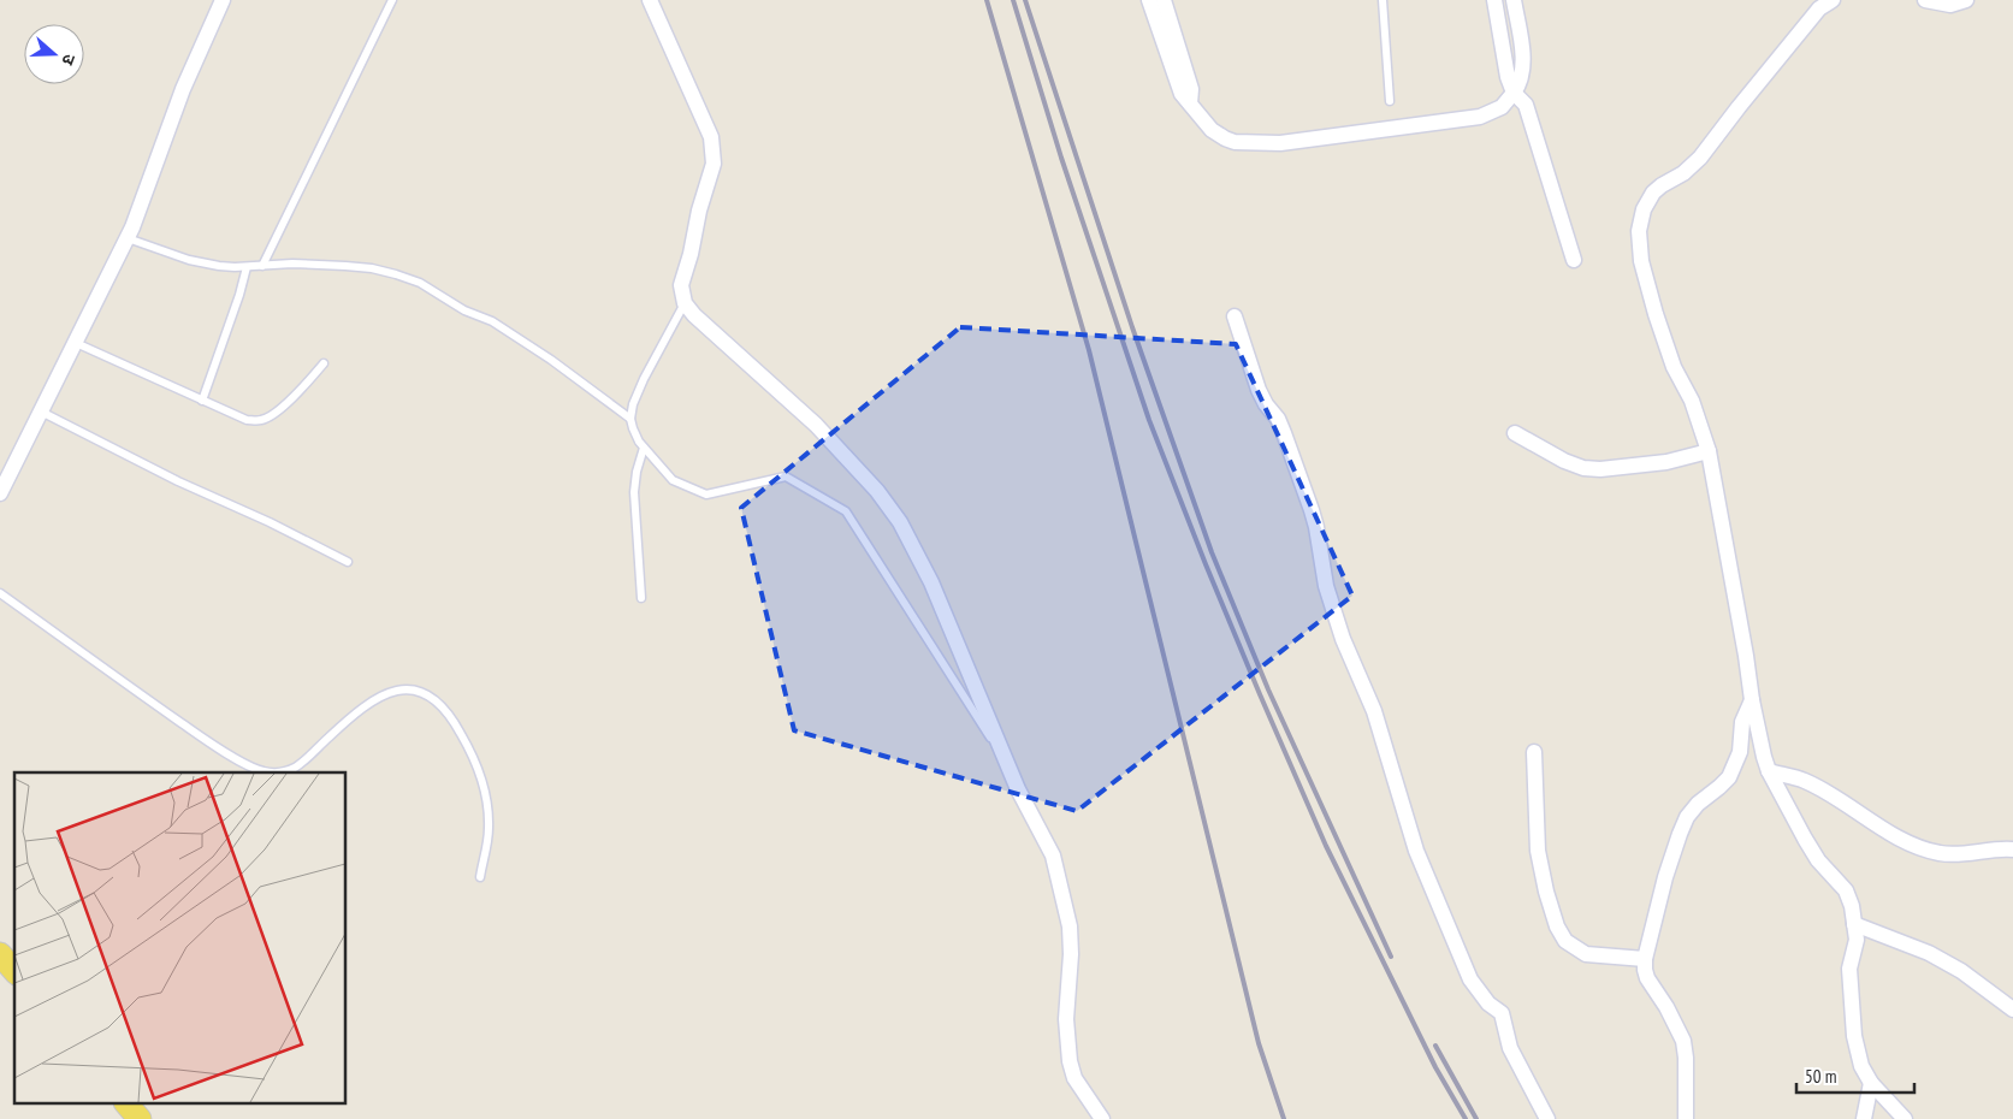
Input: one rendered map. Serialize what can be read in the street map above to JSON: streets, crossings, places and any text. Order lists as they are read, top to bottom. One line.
{"scale_bar":"50 m","north":"right"}
